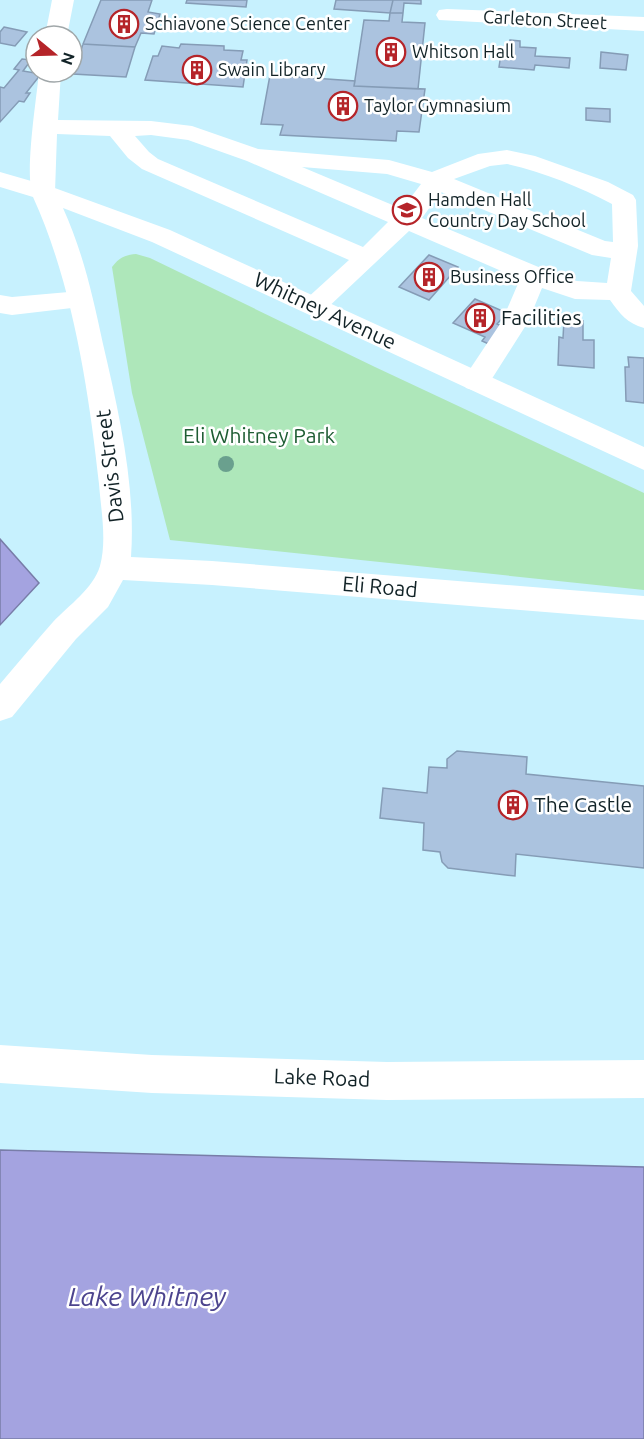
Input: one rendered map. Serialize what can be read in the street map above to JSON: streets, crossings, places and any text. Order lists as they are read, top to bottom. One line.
{"streets":{"main road":["Carleton Street","Whitney Avenue","Davis Street","Eli Road","Lake Road"]},"crossings":[["Whitney Avenue","Davis Street"],["Davis Street","Eli Road"]],"water":["Lake Whitney"],"parks":["Eli Whitney Park"],"places":{"building":["Schiavone Science Center","Whitson Hall","Swain Library","Taylor Gymnasium","Business Office","Facilities","The Castle"],"school or university":["Hamden Hall Country Day School"]},"north":"right"}
